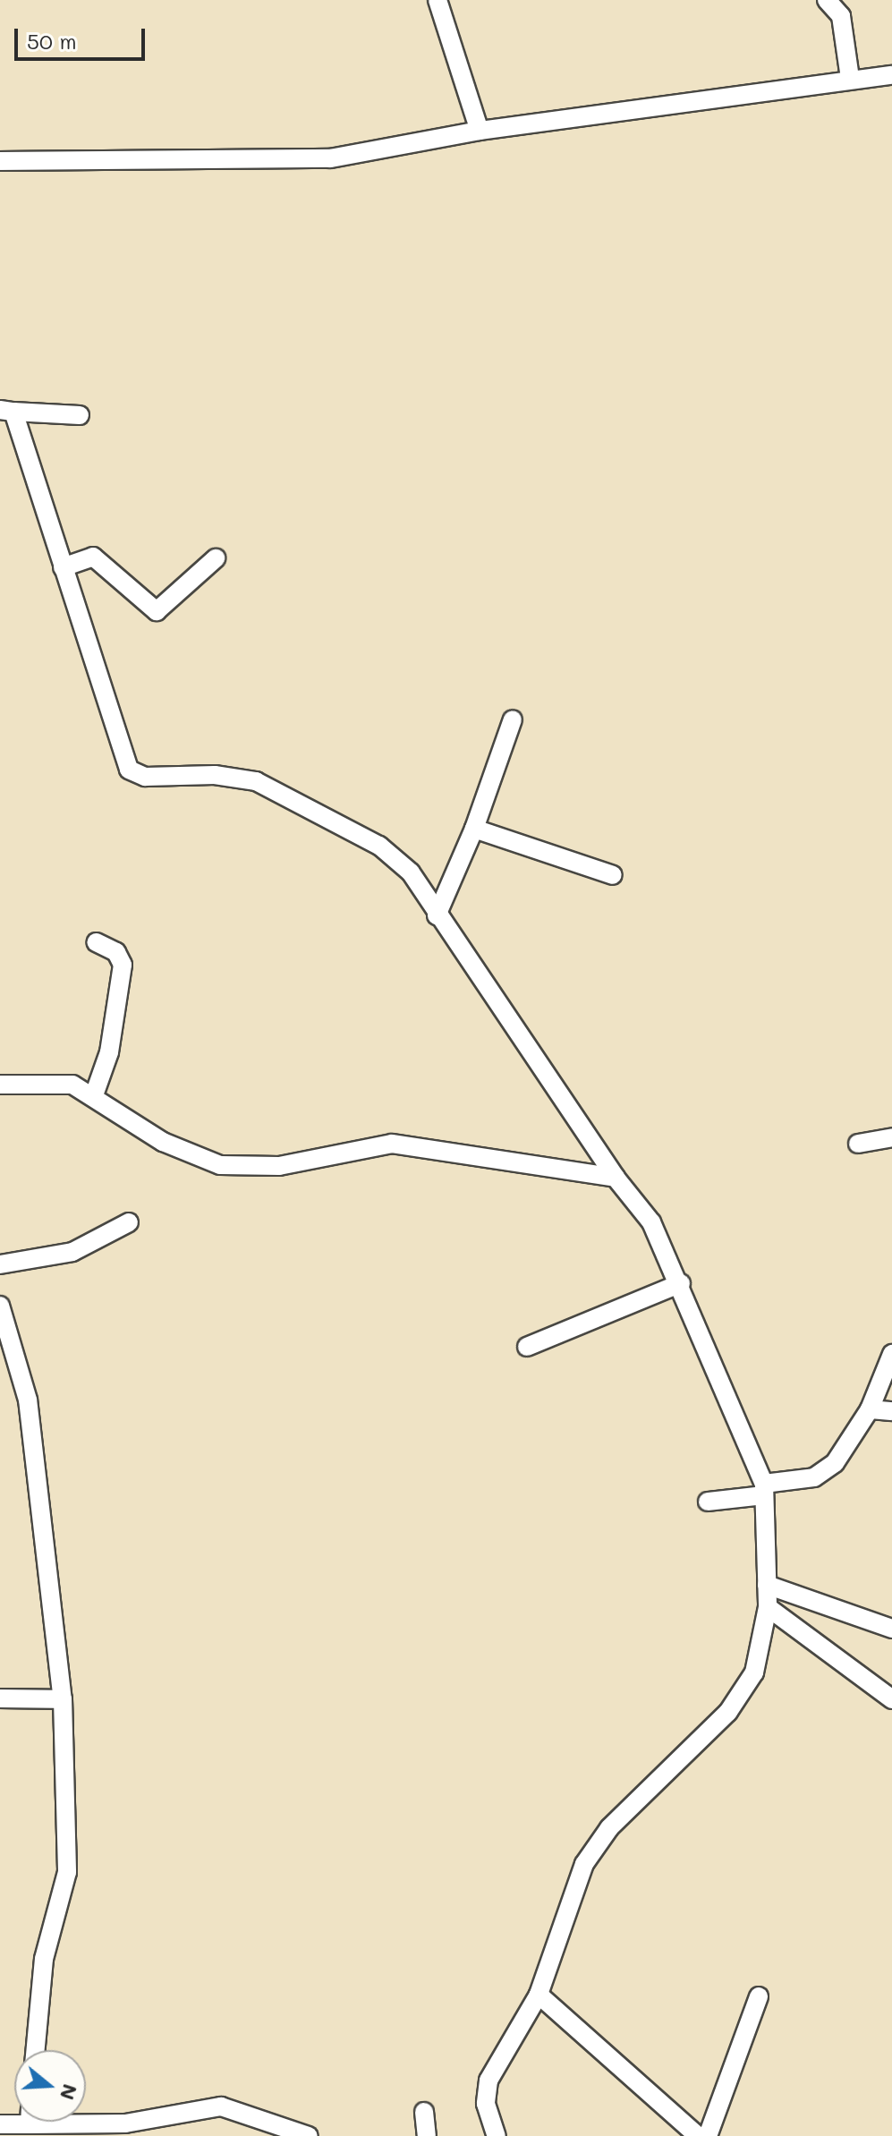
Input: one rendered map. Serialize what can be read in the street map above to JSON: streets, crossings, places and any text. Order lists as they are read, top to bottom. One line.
{"scale_bar":"50 m","north":"right"}
